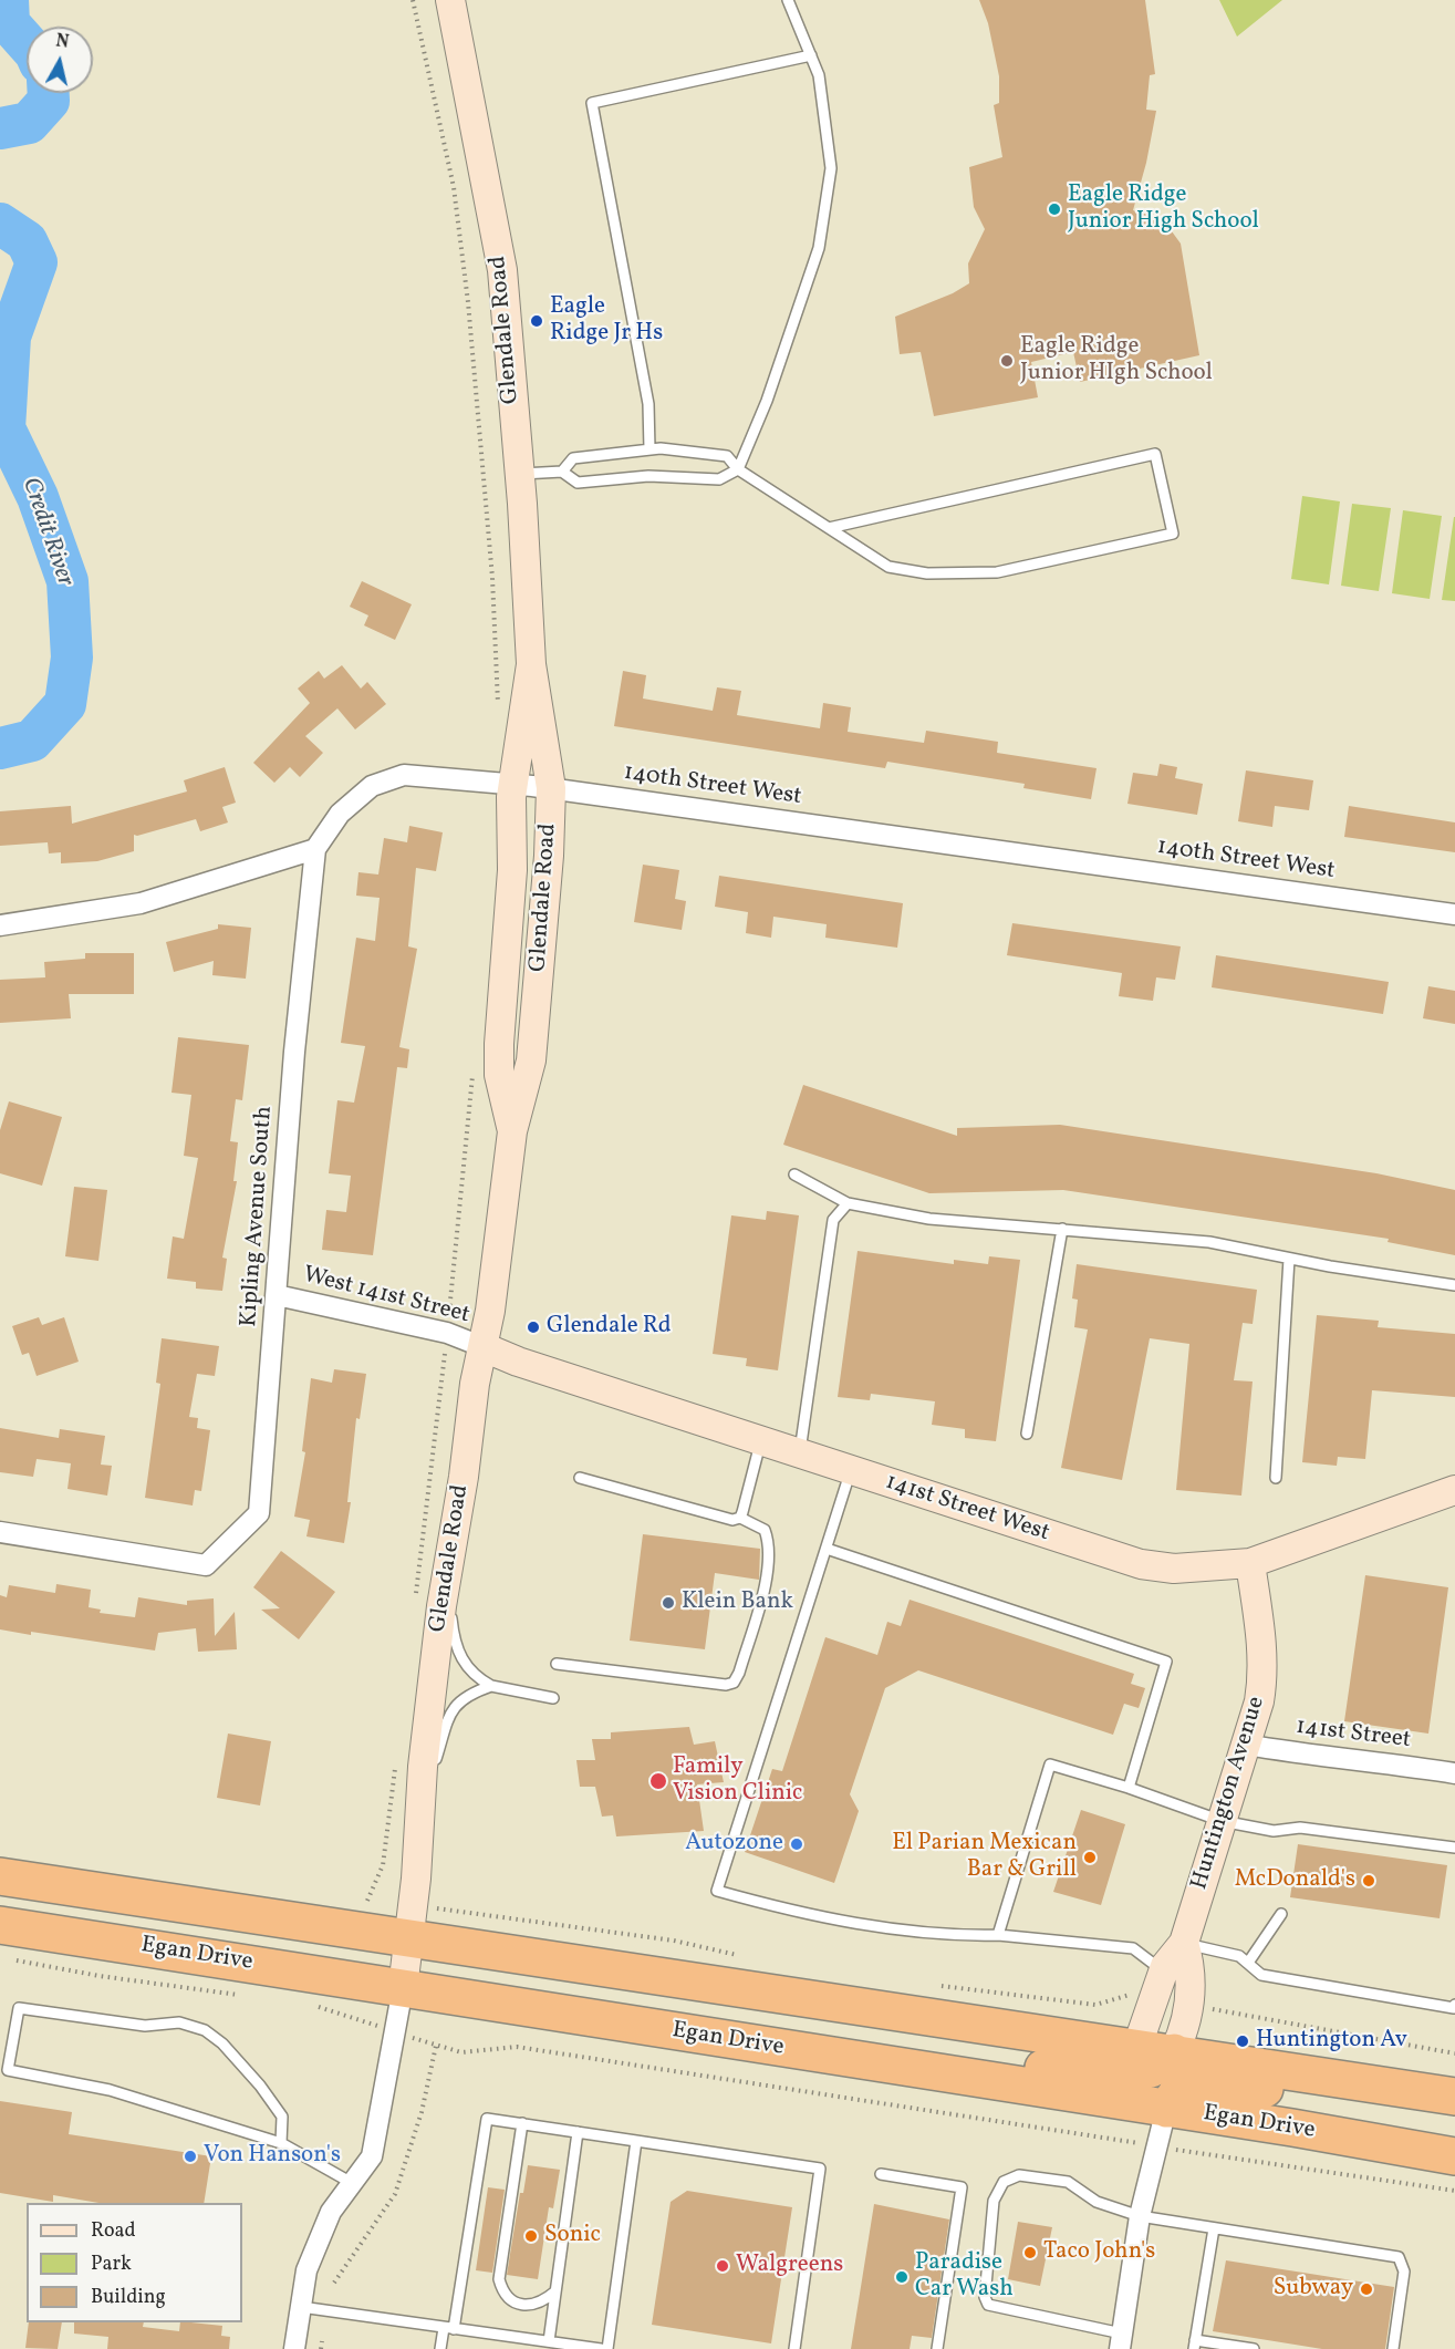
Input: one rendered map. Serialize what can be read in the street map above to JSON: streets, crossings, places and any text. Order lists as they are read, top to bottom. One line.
{"streets":{"highway":["Egan Drive"],"main road":["Glendale Road","141st Street West","Huntington Avenue"],"street":["140th Street West","Kipling Avenue South","West 141st Street","141st Street"]},"crossings":[["Glendale Road","140th Street West"],["Glendale Road","West 141st Street"],["Glendale Road","141st Street West"],["Glendale Road","Egan Drive"],["140th Street West","Kipling Avenue South"],["Kipling Avenue South","West 141st Street"],["West 141st Street","141st Street West"],["141st Street West","Huntington Avenue"],["141st Street","Huntington Avenue"],["Huntington Avenue","Egan Drive"]],"water":["Credit River"],"places":["Eagle Ridge Junior High School","Eagle Ridge Jr Hs","Eagle Ridge Junior HIgh School","Glendale Rd","Klein Bank","Family Vision Clinic","Autozone","El Parian Mexican Bar & Grill","McDonald's","Huntington Av","Von Hanson's","Sonic","Taco John's","Walgreens","Paradise Car Wash","Subway"],"legend":["Road","Park","Building"],"north":"top"}
